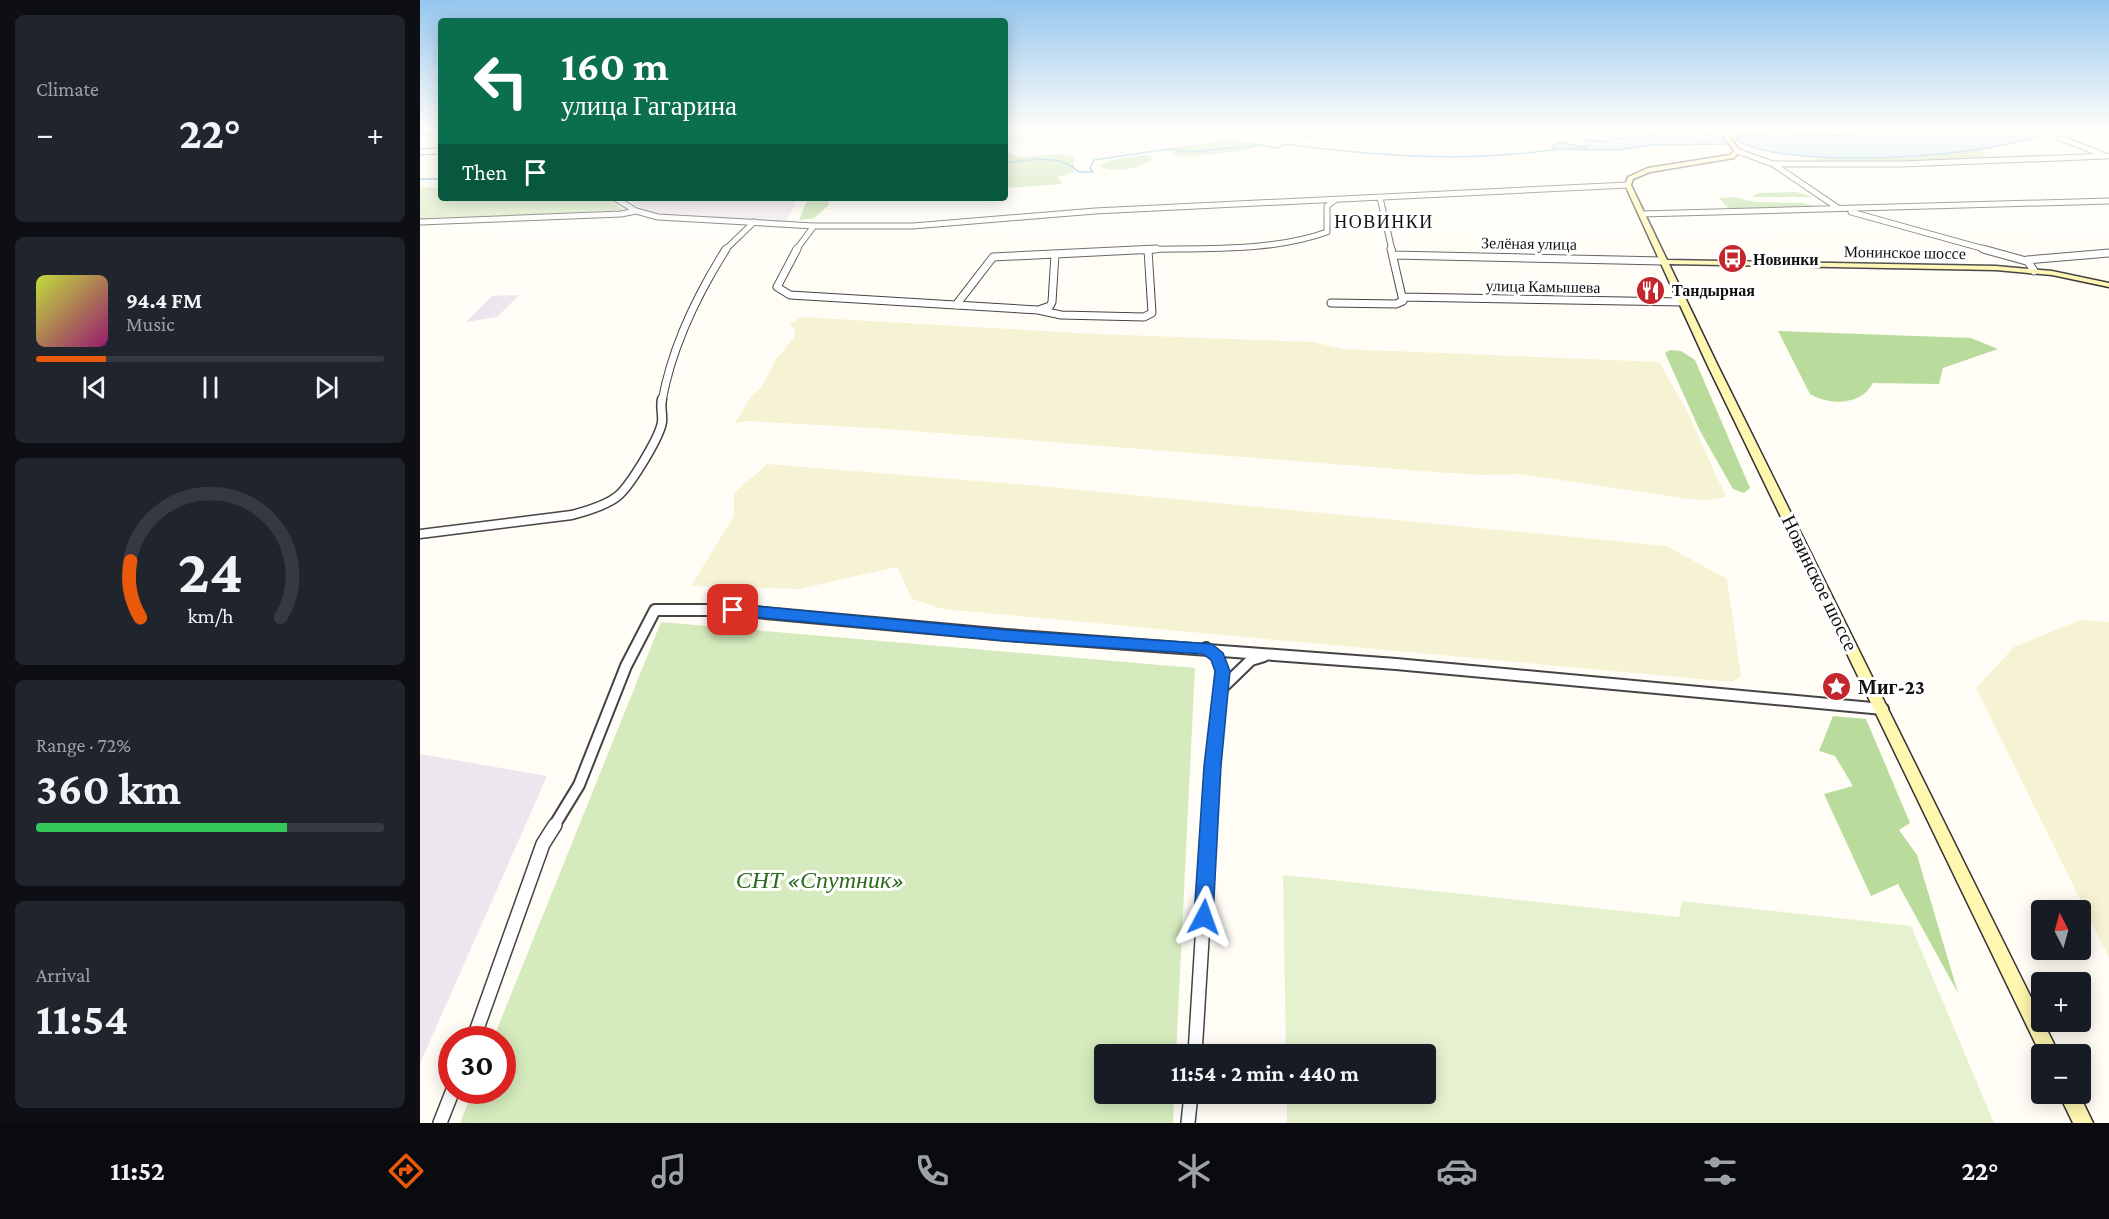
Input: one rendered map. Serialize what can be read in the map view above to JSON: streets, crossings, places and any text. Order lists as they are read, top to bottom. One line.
{"streets":{"main road":["Монинское шоссе","Новинское шоссе"],"street":["Зелёная улица","улица Камышева"]},"crossings":[["Зелёная улица","Монинское шоссе"],["Зелёная улица","Новинское шоссе"],["Монинское шоссе","Новинское шоссе"],["улица Камышева","Новинское шоссе"]],"districts":["НОВИНКИ"],"parks":["СНТ «Спутник»"],"places":{"bus stop":["Новинки"],"restaurant":["Тандырная"],"place":["Миг-23"]},"north":"top","page":{"tile":["Climate",["Range · 72%","360 km"],["Arrival","11:54"]],"turn":["160 m","улица Гагарина"],"heat":["−","22°","+"],"then":"Then","song":["94.4 FM","Music"],"map_buttons":["+","−"],"limit":"30","trip":"11:54 · 2 min · 440 m","tabs":["11:52","22°"],"gauge":["24","km/h"]}}
